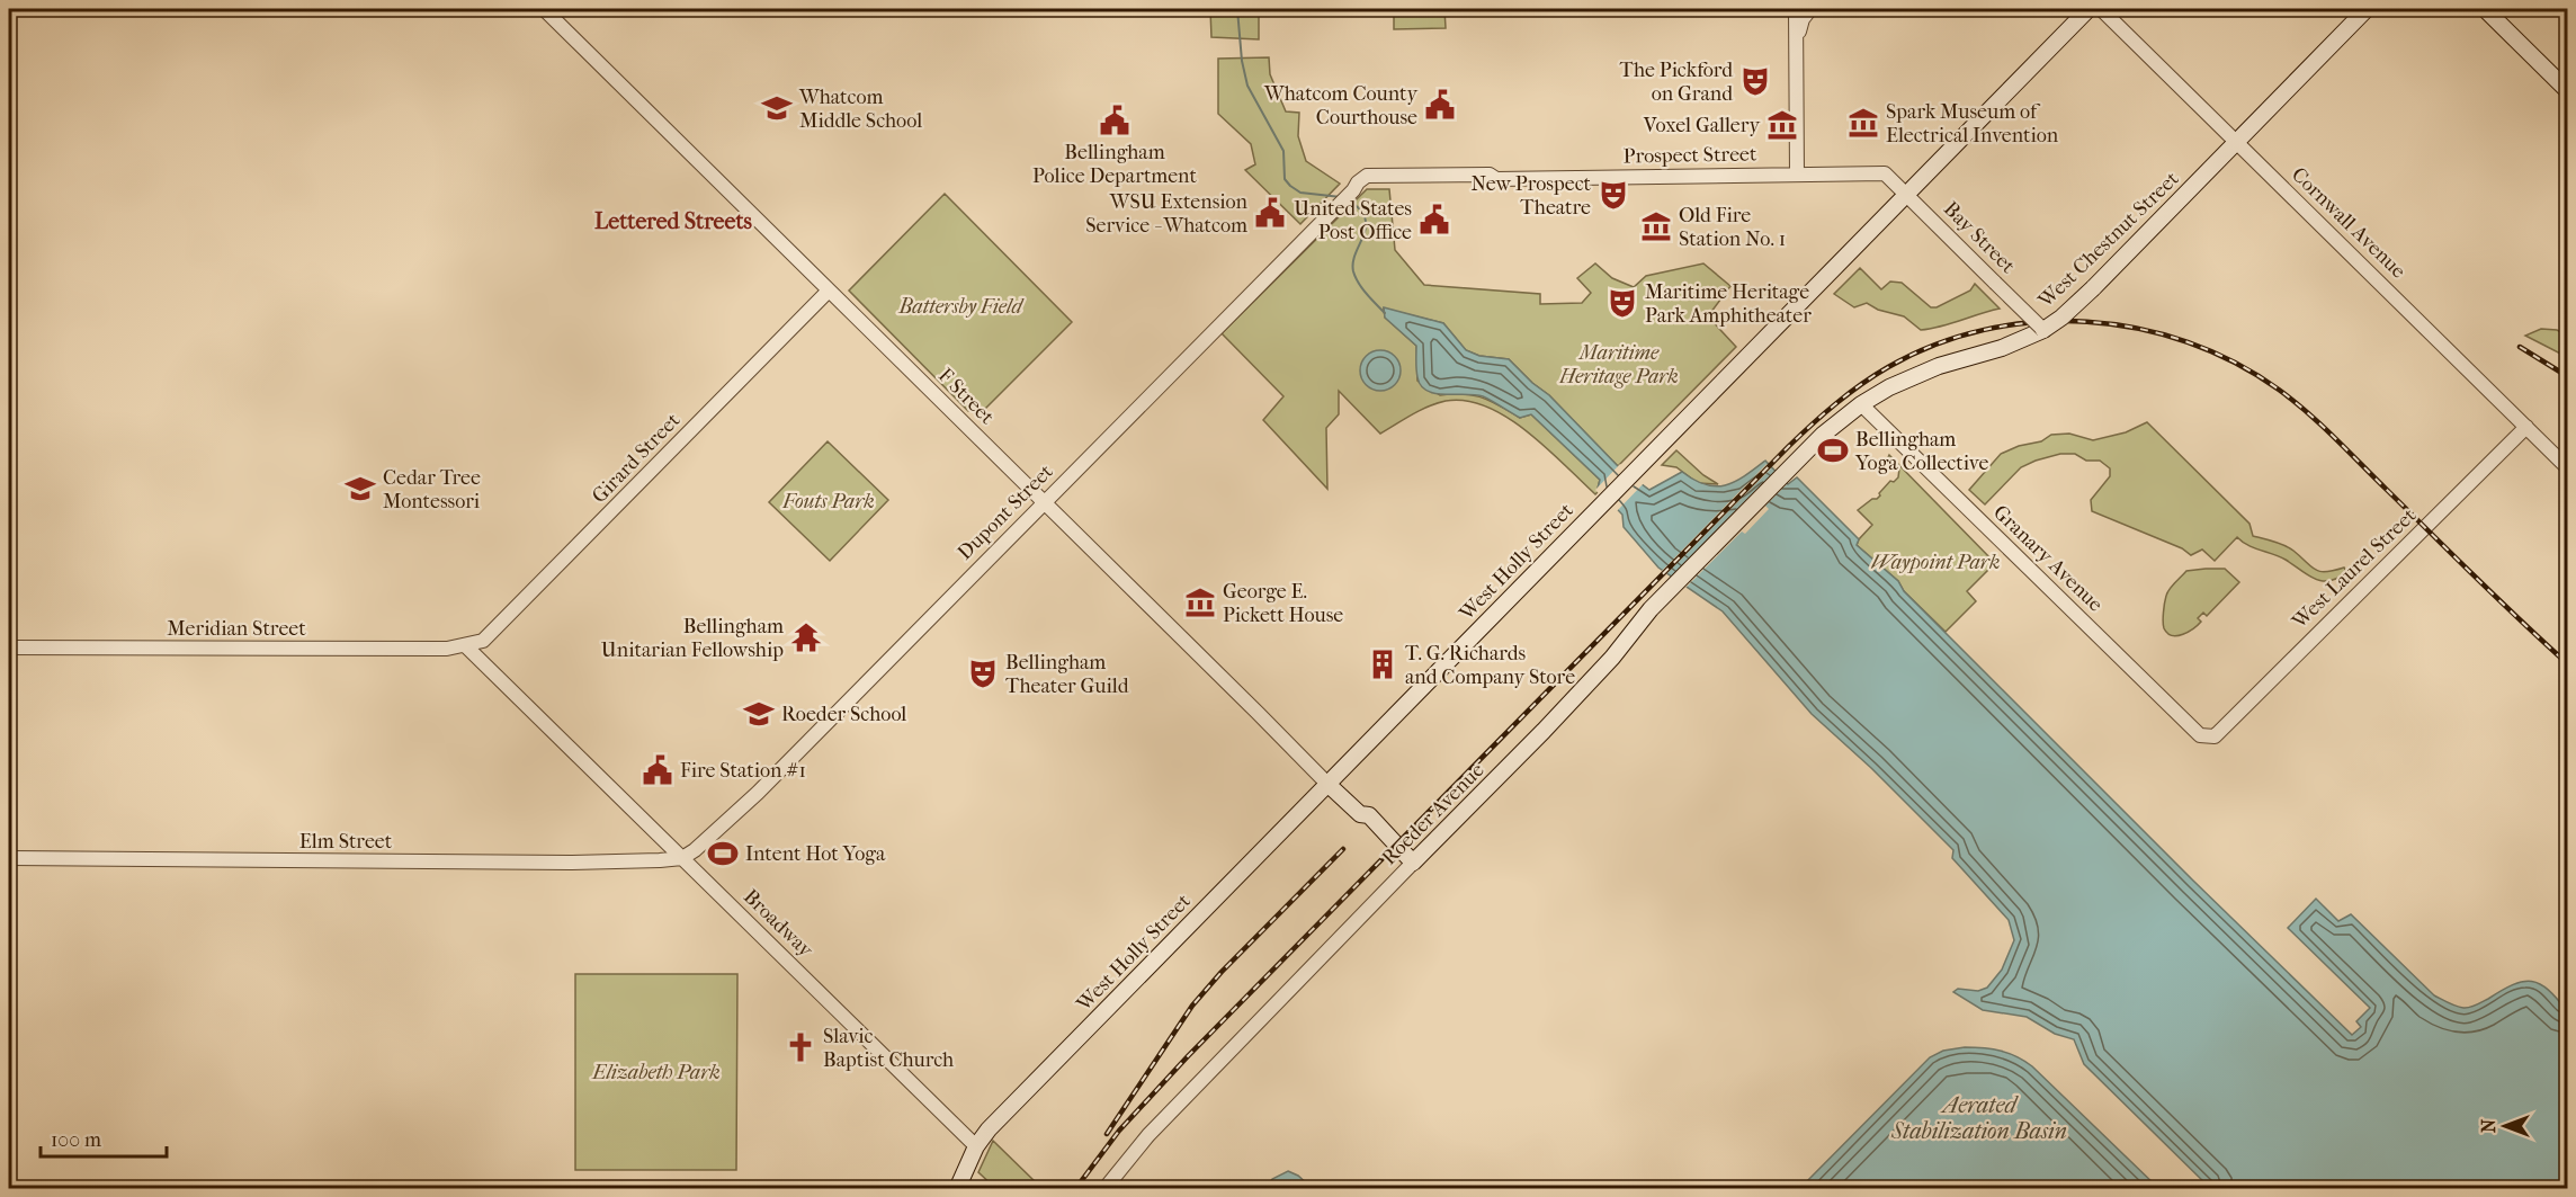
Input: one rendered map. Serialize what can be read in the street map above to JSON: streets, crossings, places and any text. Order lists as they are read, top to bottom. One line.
{"streets":{"main road":["West Chestnut Street","F Street","West Holly Street","Roeder Avenue"],"street":["Prospect Street","Cornwall Avenue","Bay Street","Girard Street","Dupont Street","Granary Avenue","West Laurel Street","Meridian Street","Elm Street","Broadway"]},"crossings":[["Prospect Street","Bay Street"],["Prospect Street","Dupont Street"],["Cornwall Avenue","West Chestnut Street"],["Cornwall Avenue","West Laurel Street"],["Bay Street","West Chestnut Street"],["Bay Street","West Holly Street"],["West Chestnut Street","Granary Avenue"],["West Chestnut Street","Roeder Avenue"],["F Street","Girard Street"],["F Street","Dupont Street"],["F Street","West Holly Street"],["F Street","Roeder Avenue"],["Girard Street","Meridian Street"],["Girard Street","Broadway"],["Dupont Street","Elm Street"],["Dupont Street","Broadway"],["Granary Avenue","West Laurel Street"],["West Holly Street","Broadway"],["Meridian Street","Broadway"],["Elm Street","Broadway"]],"districts":["Lettered Streets"],"water":["Aerated Stabilization Basin"],"parks":["Battersby Field","Maritime Heritage Park","Fouts Park","Waypoint Park","Elizabeth Park"],"places":{"theatre":["The Pickford on Grand","New Prospect Theatre","Maritime Heritage Park Amphitheater","Bellingham Theater Guild"],"public building":["Whatcom County Courthouse","Bellingham Police Department","WSU Extension Service - Whatcom","United States Post Office","Fire Station #1"],"school or university":["Whatcom Middle School","Cedar Tree Montessori","Roeder School"],"museum":["Spark Museum of Electrical Invention","Voxel Gallery","Old Fire Station No. 1","George E. Pickett House"],"sports":["Bellingham Yoga Collective","Intent Hot Yoga"],"temple":["Bellingham Unitarian Fellowship"],"building":["T. G. Richards and Company Store"],"church":["Slavic Baptist Church"]},"scale_bar":"100 m","north":"left"}
